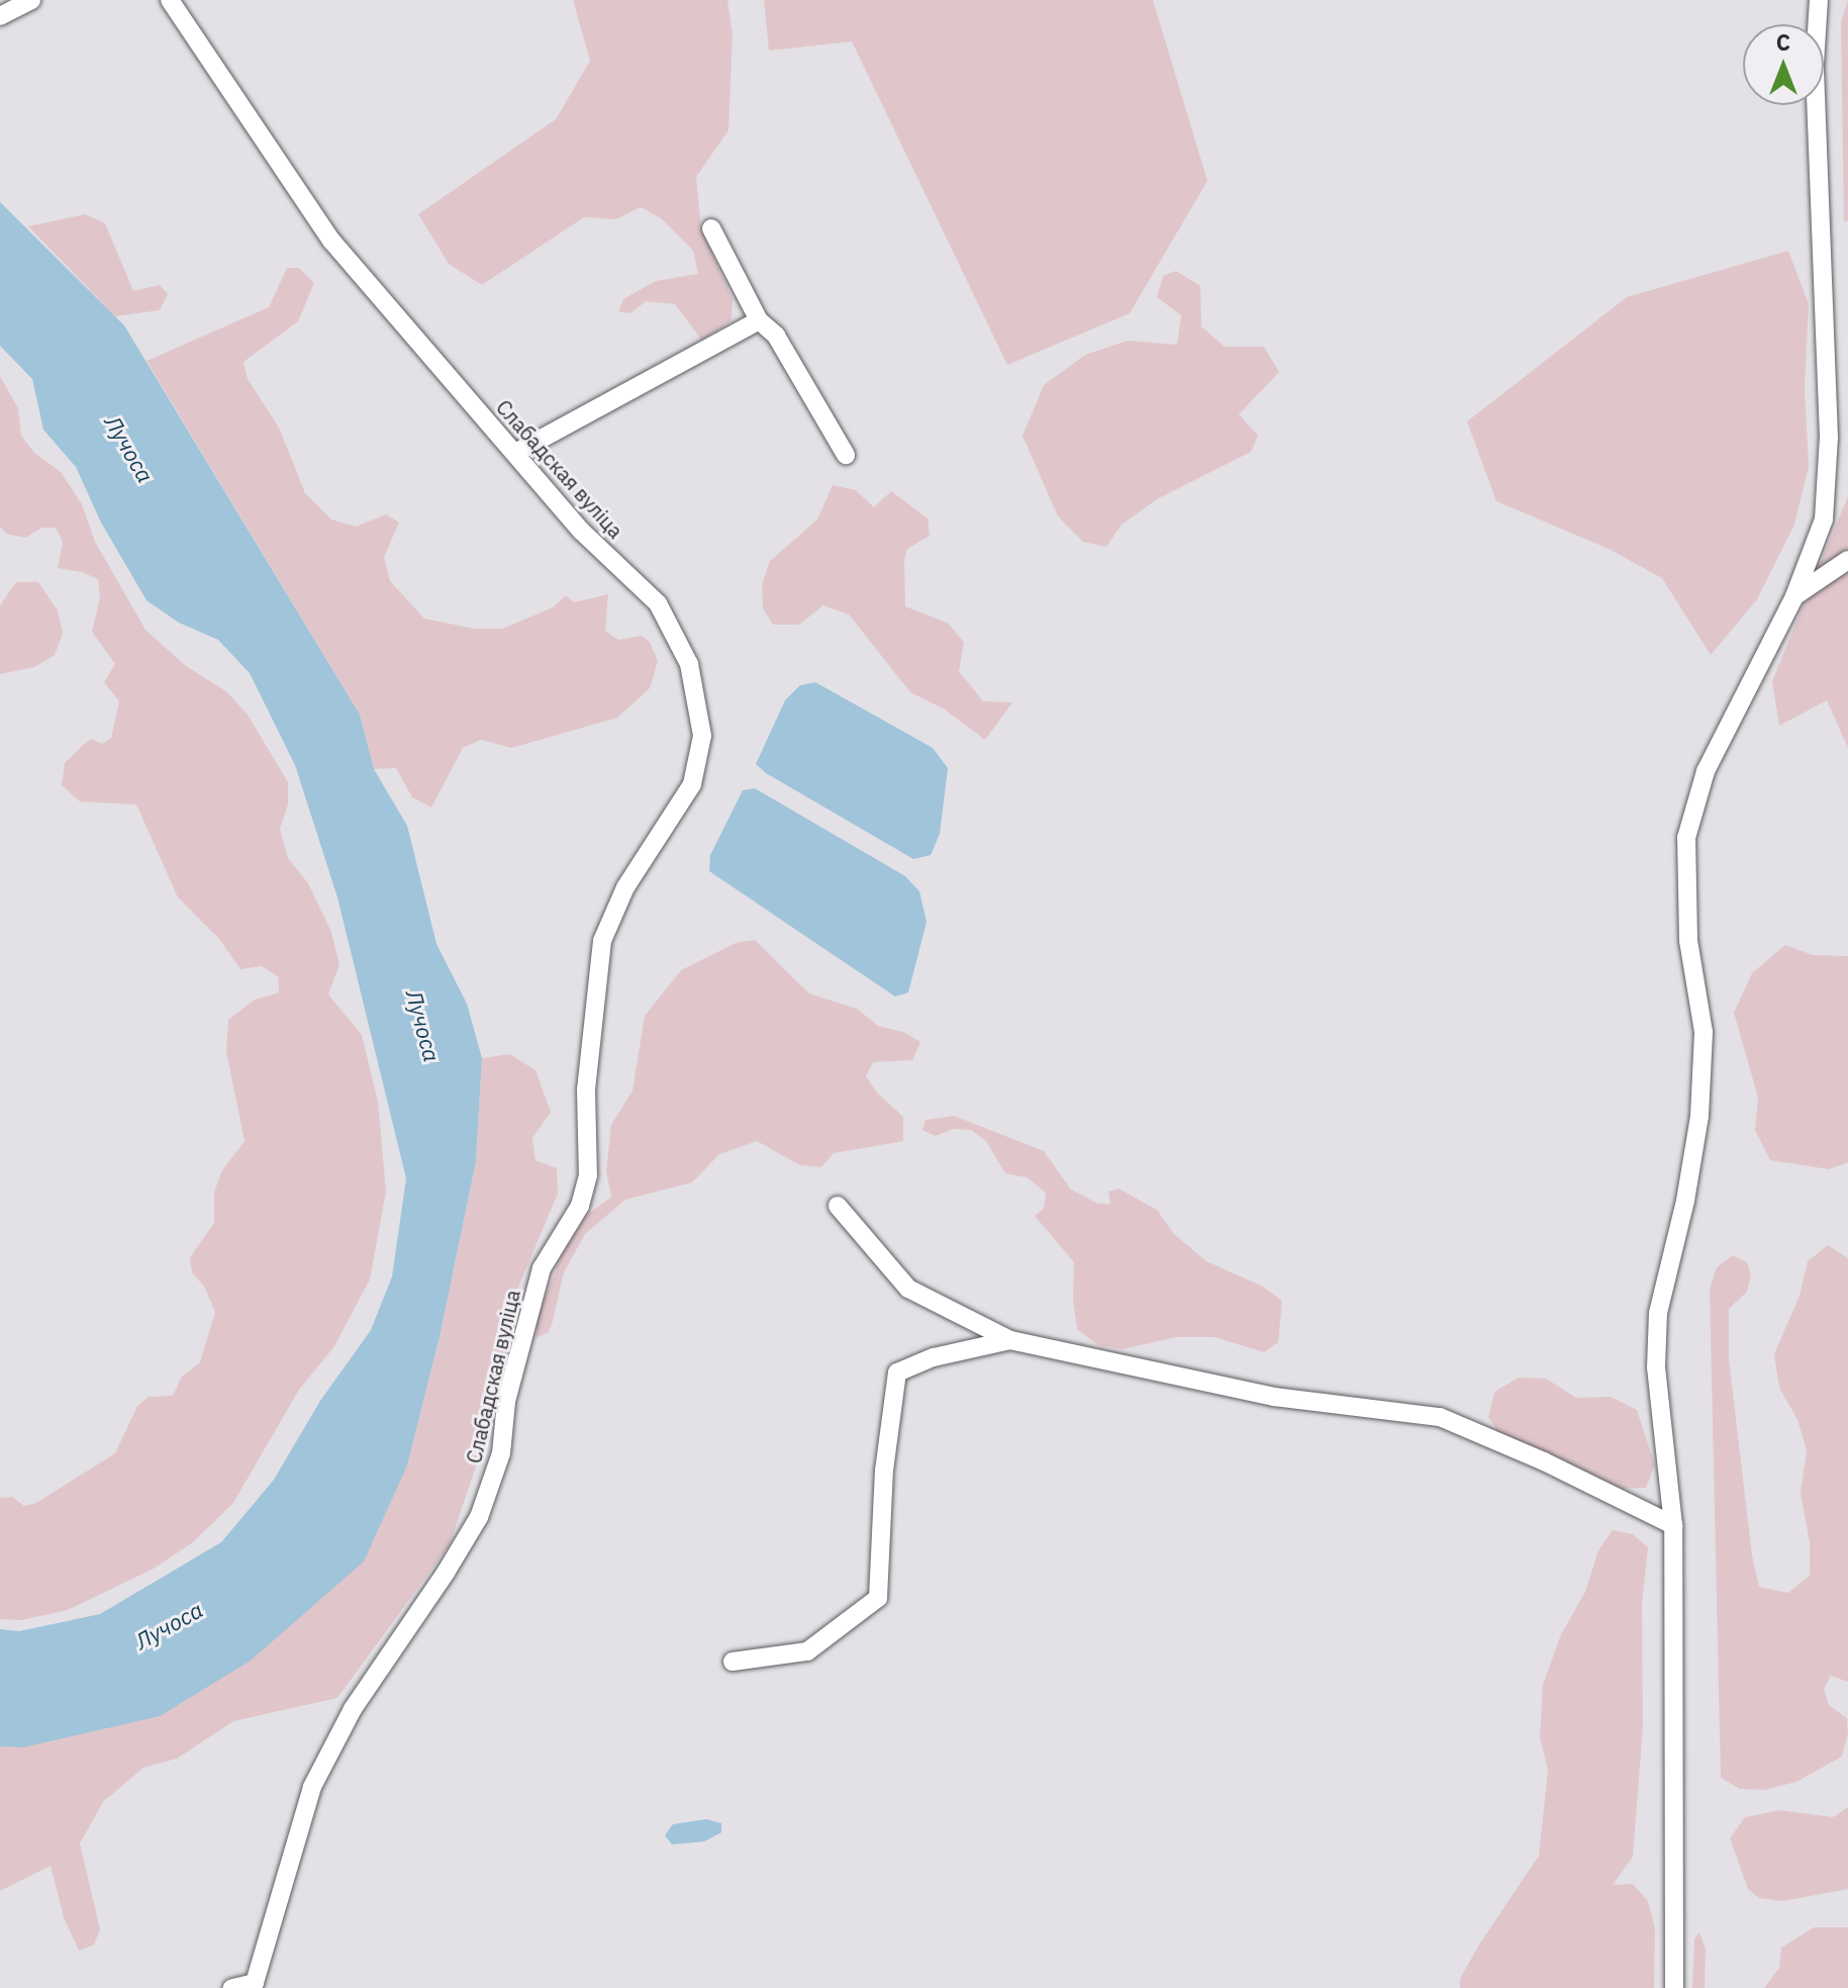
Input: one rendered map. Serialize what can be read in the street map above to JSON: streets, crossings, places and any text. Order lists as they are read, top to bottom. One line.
{"streets":{"street":["Слабадская вуліца"]},"water":["Лучоса"],"north":"top"}
